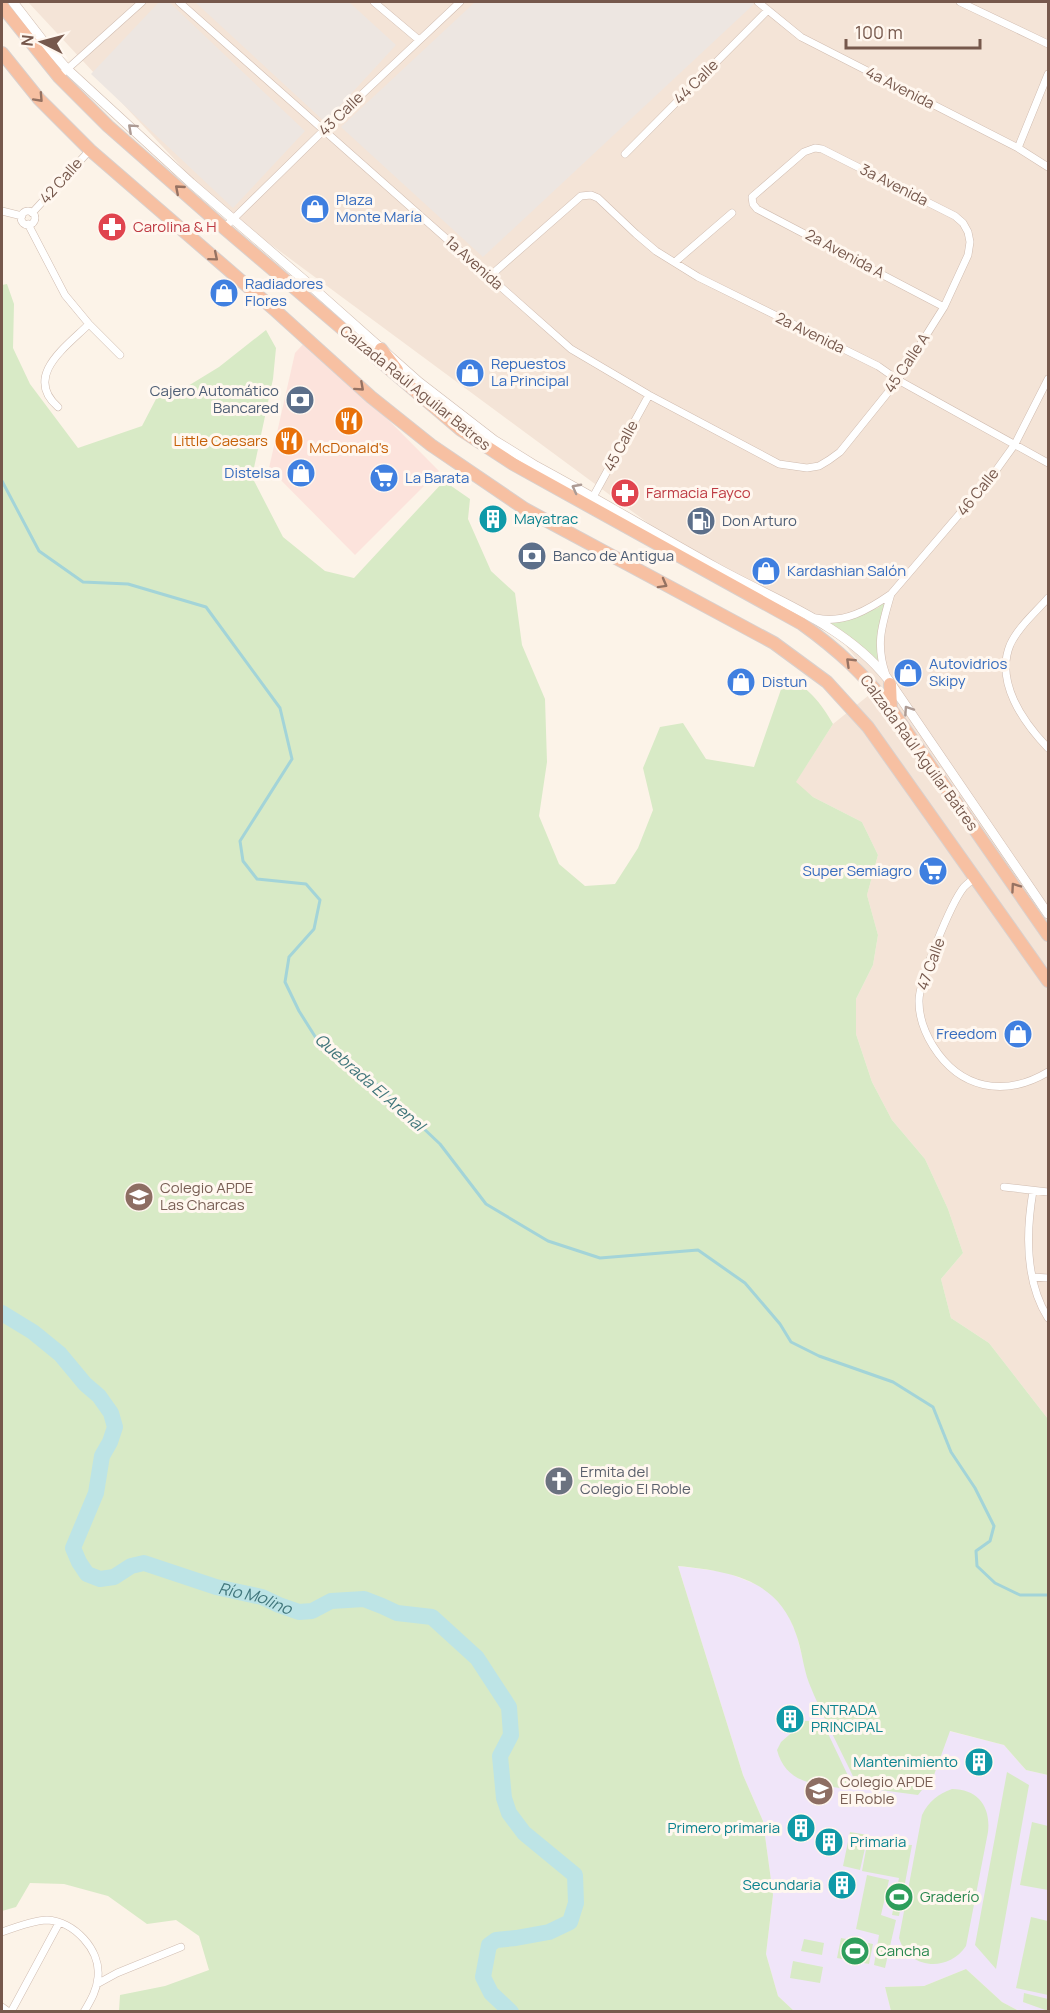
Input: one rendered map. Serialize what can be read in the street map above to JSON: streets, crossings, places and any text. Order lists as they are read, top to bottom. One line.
{"streets":{"highway":["Calzada Raúl Aguilar Batres"],"street":["44 Calle","4a Avenida","43 Calle","42 Calle","3a Avenida","2a Avenida A","1a Avenida","2a Avenida","45 Calle A","45 Calle","46 Calle","47 Calle"]},"crossings":[["44 Calle","4a Avenida"],["43 Calle","1a Avenida"],["43 Calle","Calzada Raúl Aguilar Batres"],["42 Calle","Calzada Raúl Aguilar Batres"],["3a Avenida","2a Avenida A"],["3a Avenida","45 Calle A"],["2a Avenida A","45 Calle A"],["1a Avenida","2a Avenida"],["1a Avenida","45 Calle A"],["1a Avenida","45 Calle"],["2a Avenida","45 Calle A"],["2a Avenida","46 Calle"],["Calzada Raúl Aguilar Batres","47 Calle"]],"water":["Quebrada El Arenal","Río Molino"],"places":{"shop":["Plaza Monte María","Radiadores Flores","Repuestos La Principal","Distelsa","Kardashian Salón","Autovidrios Skipy","Distun","Freedom"],"pharmacy":["Carolina & H","Farmacia Fayco"],"bank":["Cajero Automático Bancared","Banco de Antigua"],"restaurant":["McDonald's","Little Caesars"],"supermarket":["La Barata","Super Semiagro"],"building":["Mayatrac","ENTRADA PRINCIPAL","Mantenimiento","Primero primaria","Primaria","Secundaria"],"fuel station":["Don Arturo"],"school or university":["Colegio APDE Las Charcas","Colegio APDE El Roble"],"church":["Ermita del Colegio El Roble"],"sports":["Graderío","Cancha"]},"scale_bar":"100 m","north":"left"}
